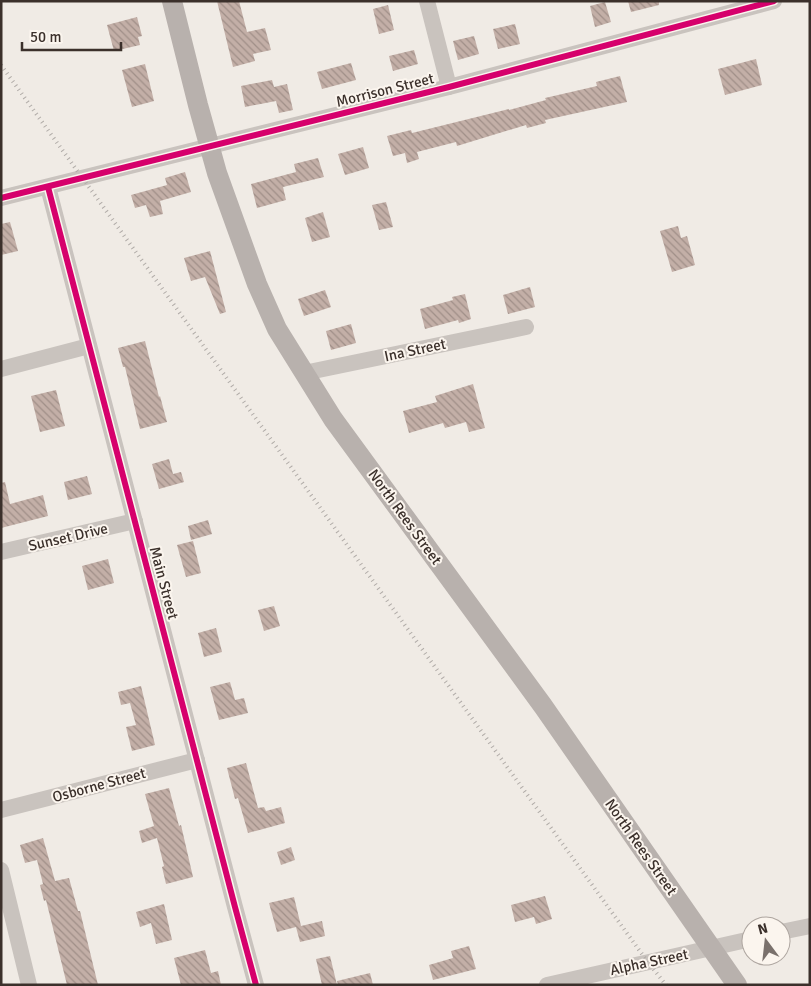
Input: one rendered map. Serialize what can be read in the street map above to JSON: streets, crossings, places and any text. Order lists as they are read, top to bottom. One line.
{"streets":{"main road":["North Rees Street"],"street":["Morrison Street","Ina Street","Sunset Drive","Main Street","Osborne Street","Alpha Street"]},"crossings":[["Morrison Street","North Rees Street"],["Morrison Street","Main Street"],["Ina Street","North Rees Street"],["North Rees Street","Alpha Street"],["Sunset Drive","Main Street"],["Main Street","Osborne Street"]],"scale_bar":"50 m","north":"top"}
